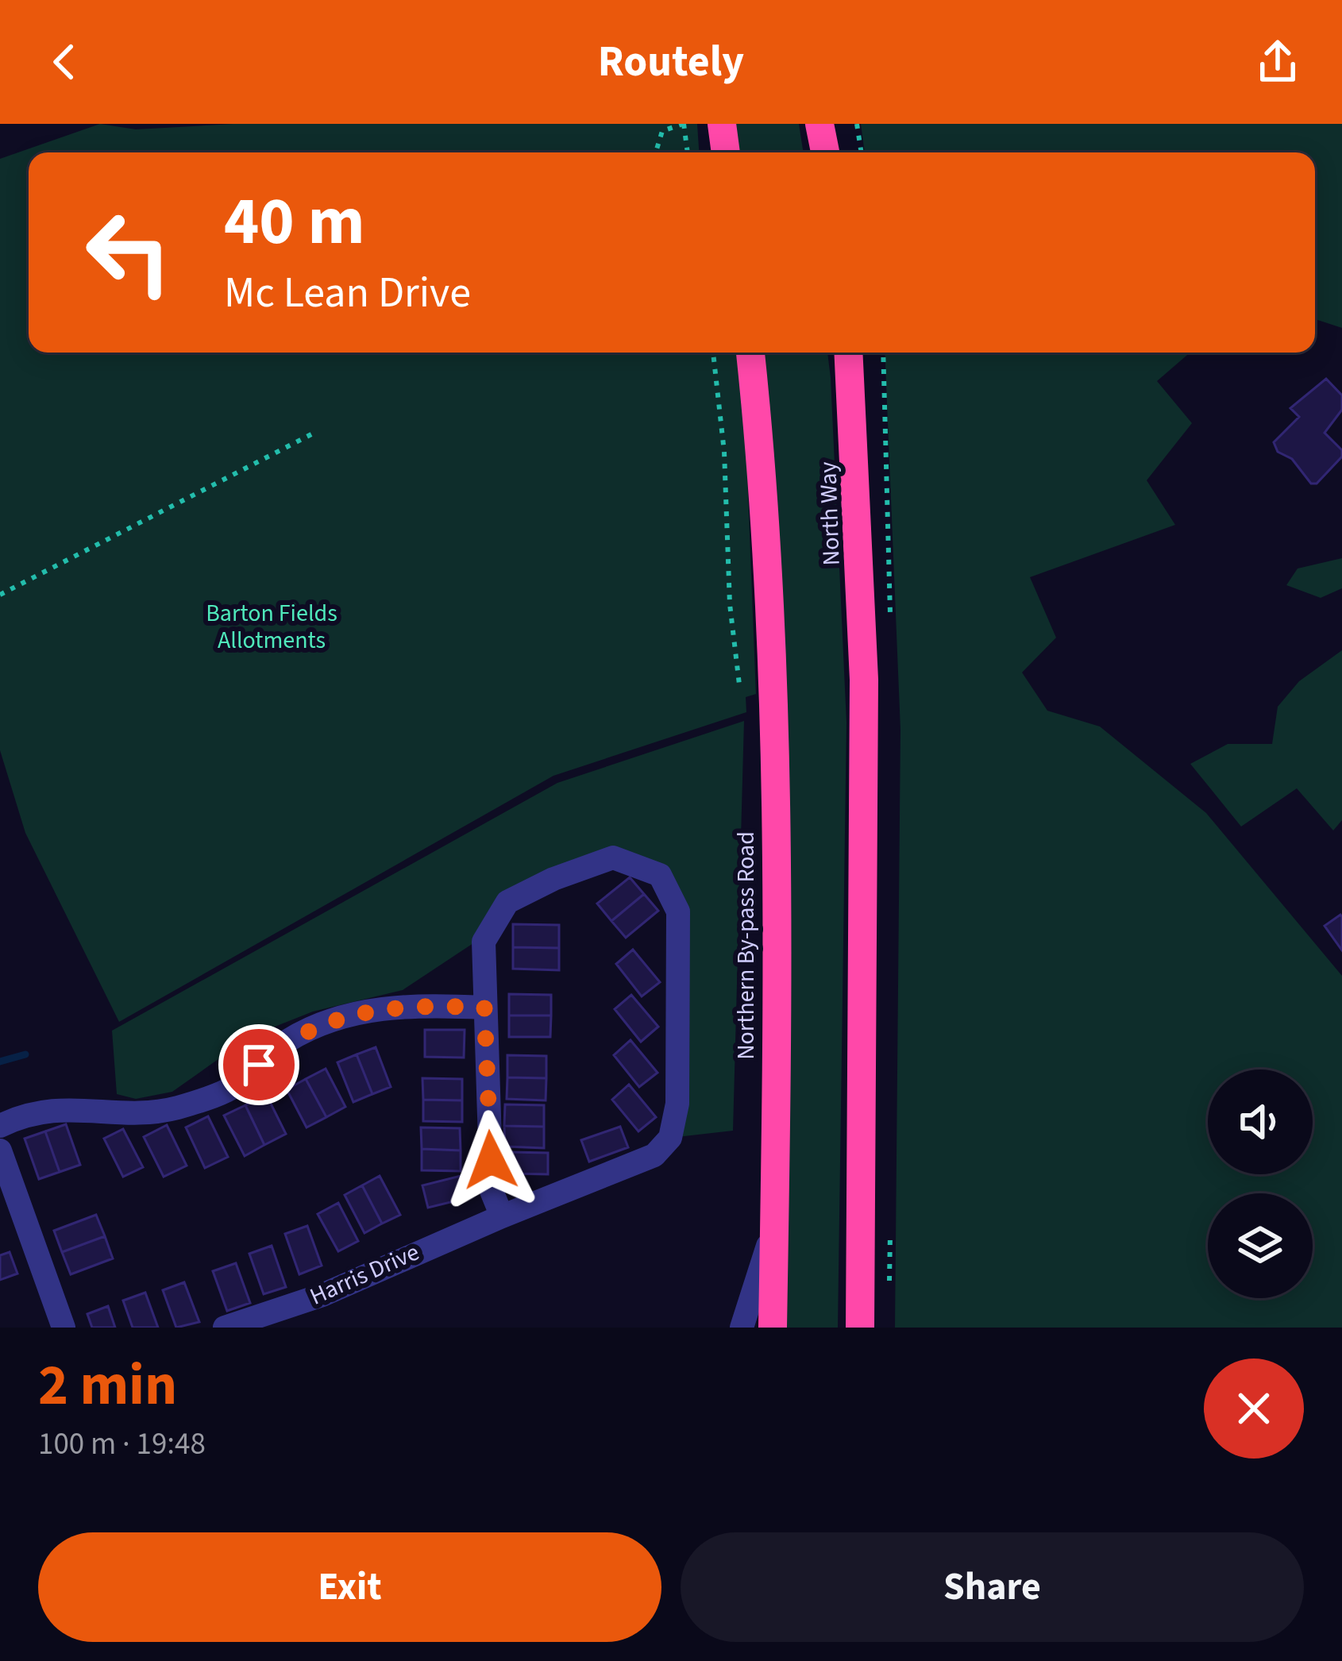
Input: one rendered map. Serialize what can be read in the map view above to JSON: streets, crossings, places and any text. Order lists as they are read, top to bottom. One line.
{"streets":{"highway":["North Way","Northern By-pass Road"],"street":["Harris Drive"]},"parks":["Barton Fields Allotments"],"page":{"header":"Routely","turn":["40 m","Mc Lean Drive"],"heading":["2 min","100 m · 19:48"],"buttons":["Exit","Share"]}}
